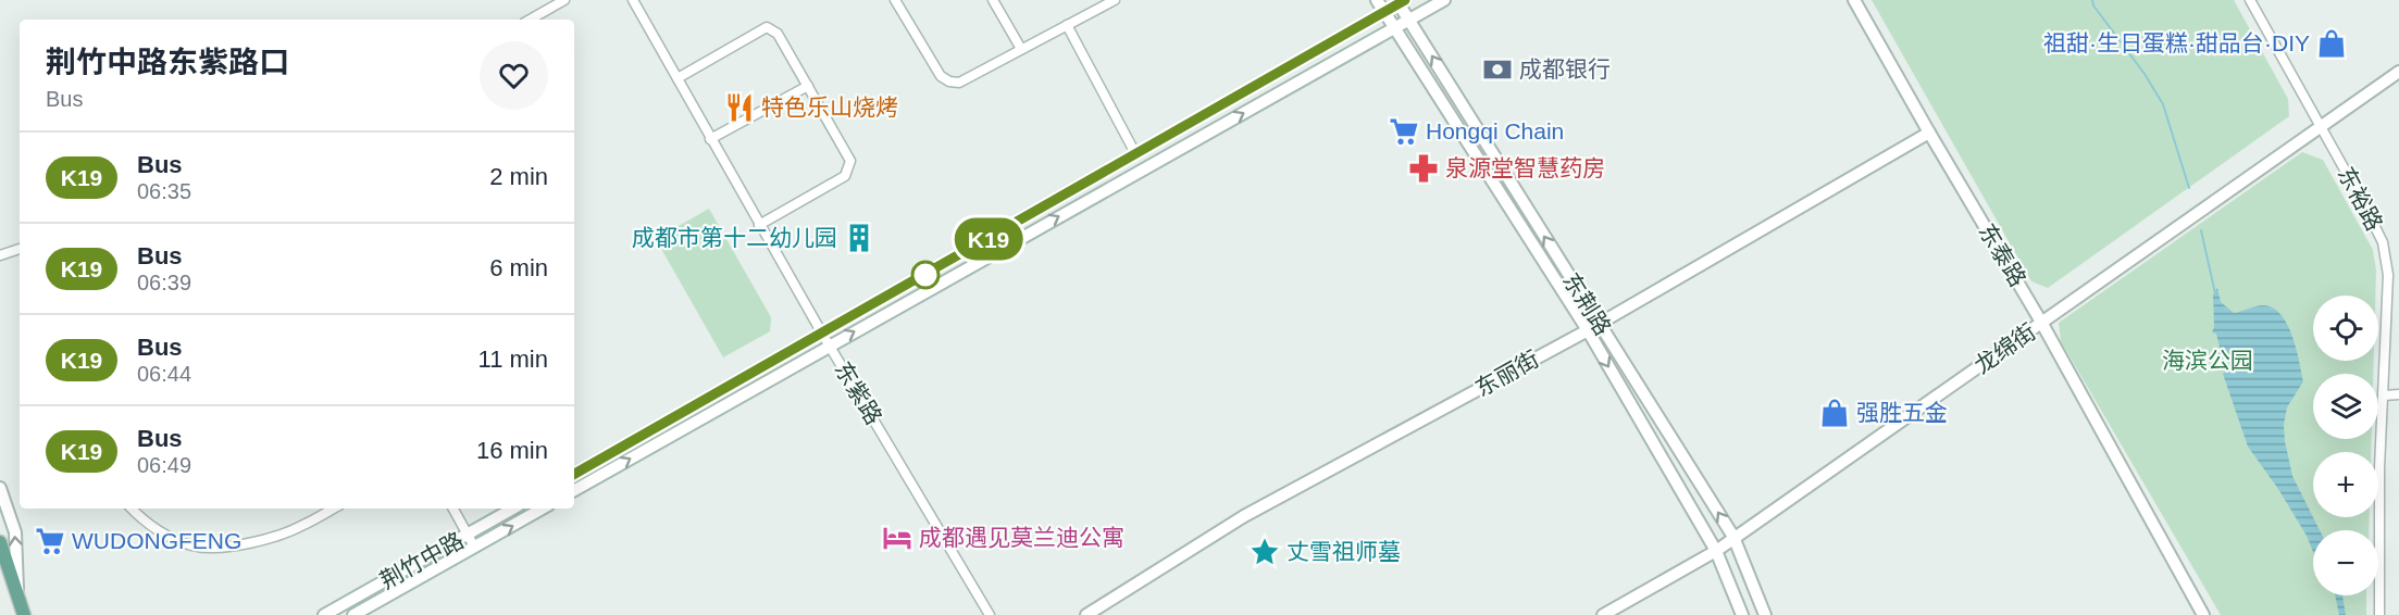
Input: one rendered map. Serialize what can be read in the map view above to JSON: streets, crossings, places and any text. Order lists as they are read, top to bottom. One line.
{"streets":{"street":["东裕路","东泰路","东荆路","龙绵街","东丽街","东紫路","荆竹中路"]},"crossings":[["东裕路","龙绵街"],["东泰路","龙绵街"],["东泰路","东丽街"],["东荆路","龙绵街"],["东荆路","东丽街"]],"parks":["海滨公园"],"places":{"shop":["祖甜·生日蛋糕·甜品台·DIY","强胜五金"],"bank":["成都银行"],"restaurant":["特色乐山烧烤"],"supermarket":["Hongqi Chain","WUDONGFENG"],"pharmacy":["泉源堂智慧药房"],"building":["成都市第十二幼儿园"],"hotel":["成都遇见莫兰迪公寓"],"place":["丈雪祖师墓"]},"lines":["bus line K19"],"page":{"on_map":"K19","heading":["荆竹中路东紫路口","Bus"],"list":[{"mark":"K19","name":"Bus","note":"06:35","value":"2 min"},{"mark":"K19","name":"Bus","note":"06:39","value":"6 min"},{"mark":"K19","name":"Bus","note":"06:44","value":"11 min"},{"mark":"K19","name":"Bus","note":"06:49","value":"16 min"}],"map_buttons":["+","−"]}}
